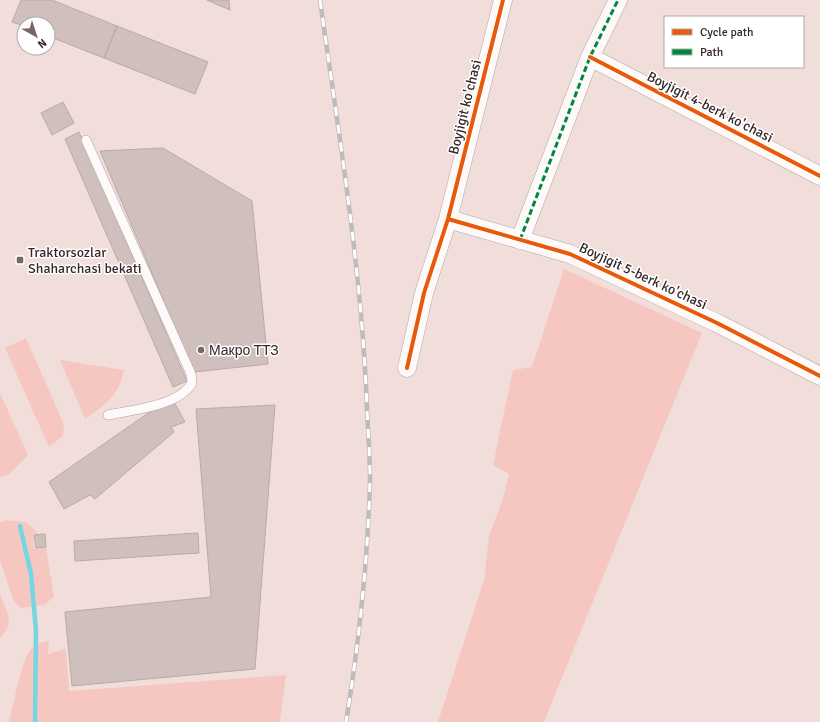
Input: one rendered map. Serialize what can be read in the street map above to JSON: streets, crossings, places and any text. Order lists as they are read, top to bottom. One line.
{"streets":{"street":["Boyjigit ko'chasi","Boyjigit 4-berk ko'chasi","Boyjigit 5-berk ko'chasi"]},"crossings":[["Boyjigit ko'chasi","Boyjigit 5-berk ko'chasi"]],"places":{"transit":["Traktorsozlar Shaharchasi bekati"],"other":["Макро ТТЗ"]},"legend":["Cycle path","Path"],"north":"bottom right"}
